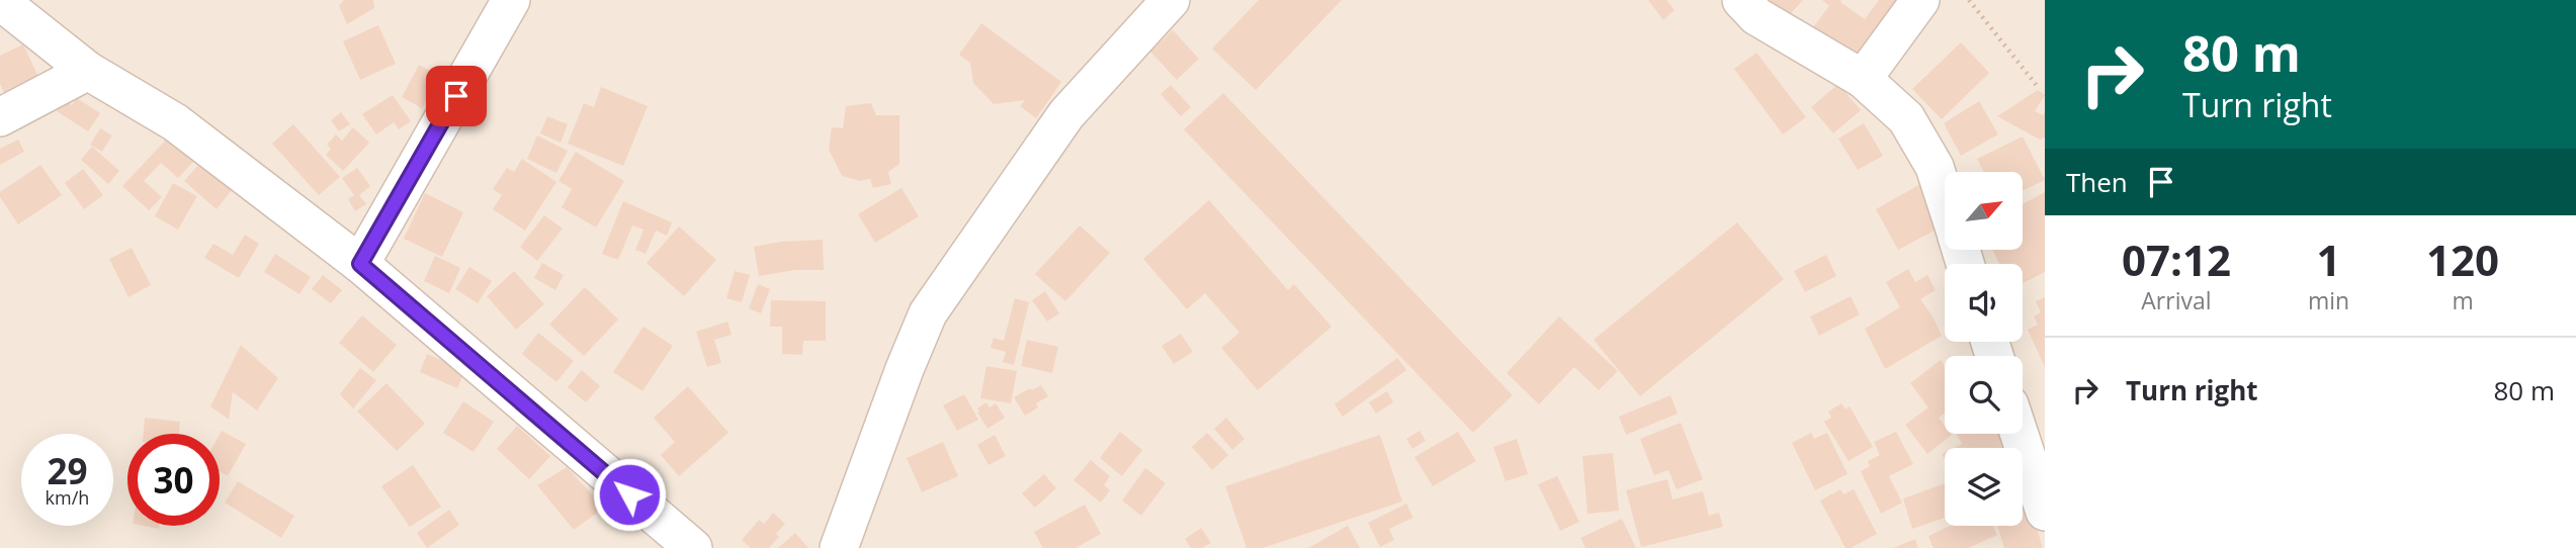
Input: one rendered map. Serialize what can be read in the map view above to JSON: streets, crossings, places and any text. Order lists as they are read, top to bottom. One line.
{"north":"top right","page":{"turn":["80 m","Turn right"],"then":"Then","eta":["07:12","Arrival","1","min","120","m"],"list":[{"name":"Turn right","value":"80 m"}],"speed":"29 km/h","limit":"30"}}
